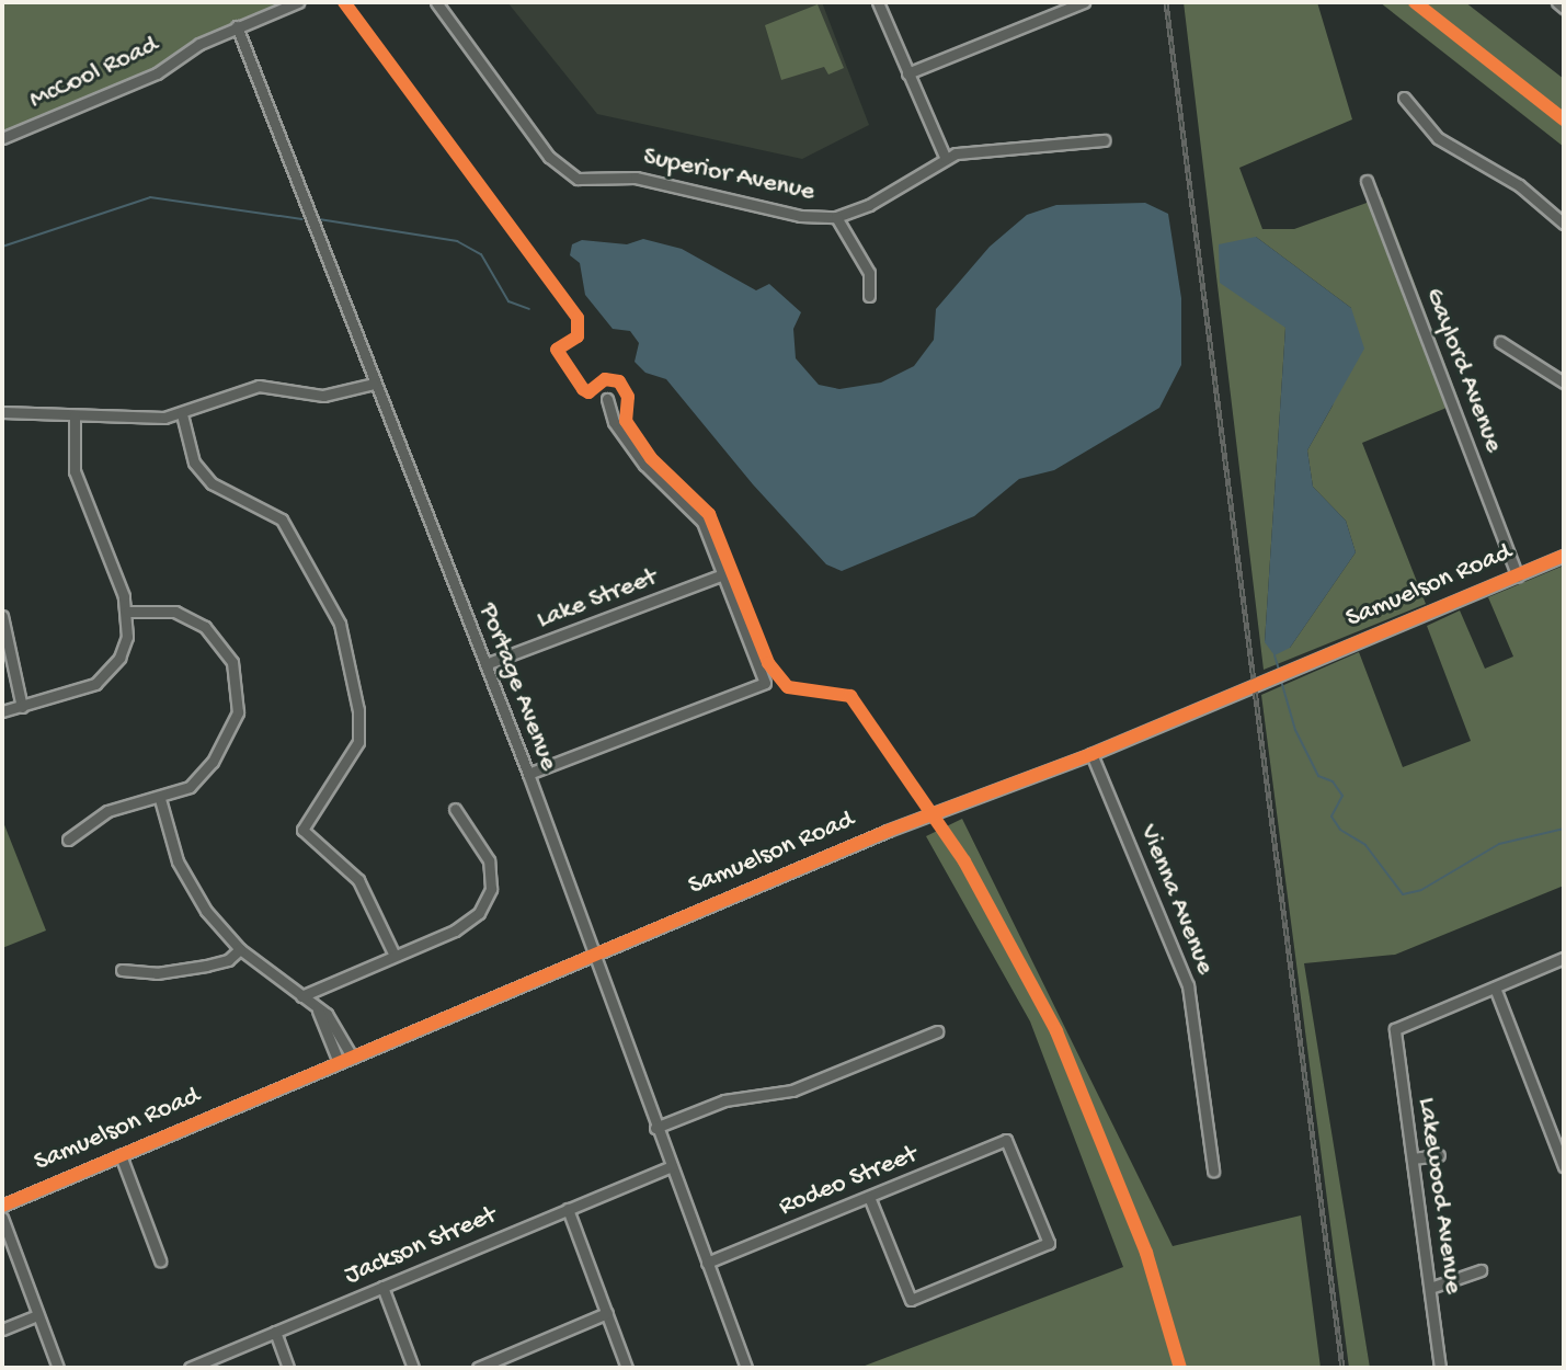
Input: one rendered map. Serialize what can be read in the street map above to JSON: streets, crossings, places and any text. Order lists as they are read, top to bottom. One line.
{"streets":{"street":["McCool Road","Superior Avenue","Gaylord Avenue","Samuelson Road","Lake Street","Portage Avenue","Vienna Avenue","Rodeo Street","Lakewood Avenue","Jackson Street"]},"crossings":[["McCool Road","Portage Avenue"],["Gaylord Avenue","Samuelson Road"],["Samuelson Road","Portage Avenue"],["Samuelson Road","Vienna Avenue"],["Lake Street","Portage Avenue"],["Portage Avenue","Rodeo Street"],["Portage Avenue","Jackson Street"]]}
